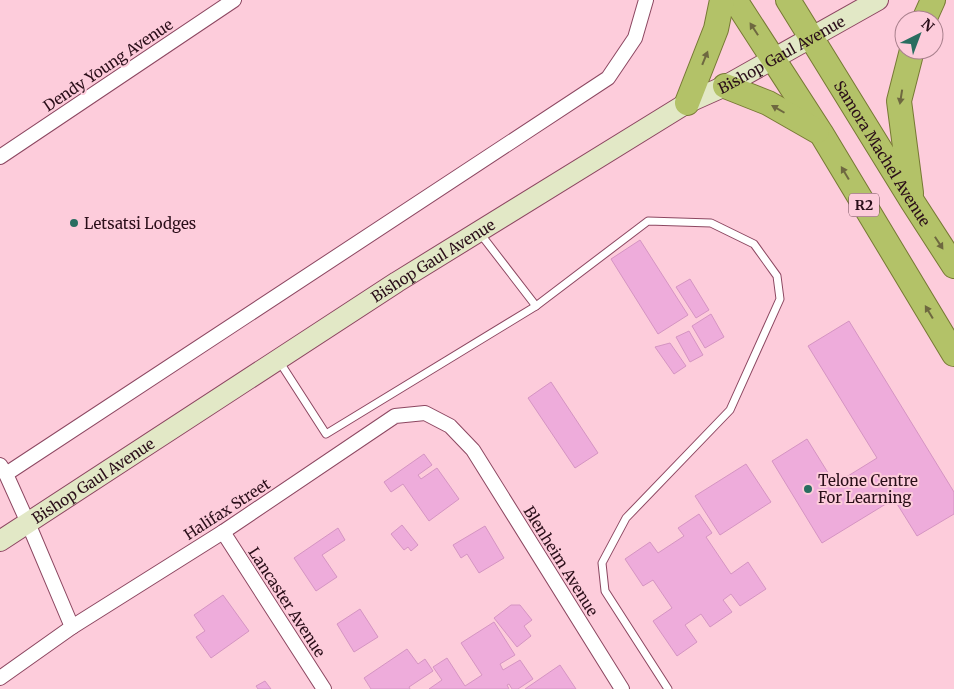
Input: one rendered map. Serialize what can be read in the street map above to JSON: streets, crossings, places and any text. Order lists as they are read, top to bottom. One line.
{"streets":{"highway":["Samora Machel Avenue","R2"],"main road":["Bishop Gaul Avenue"],"street":["Dendy Young Avenue","Halifax Street","Blenheim Avenue","Lancaster Avenue"]},"crossings":[["Bishop Gaul Avenue","Samora Machel Avenue"],["Bishop Gaul Avenue","R2"],["Halifax Street","Blenheim Avenue"],["Halifax Street","Lancaster Avenue"]],"places":["Letsatsi Lodges","Telone Centre For Learning"],"north":"top right"}
